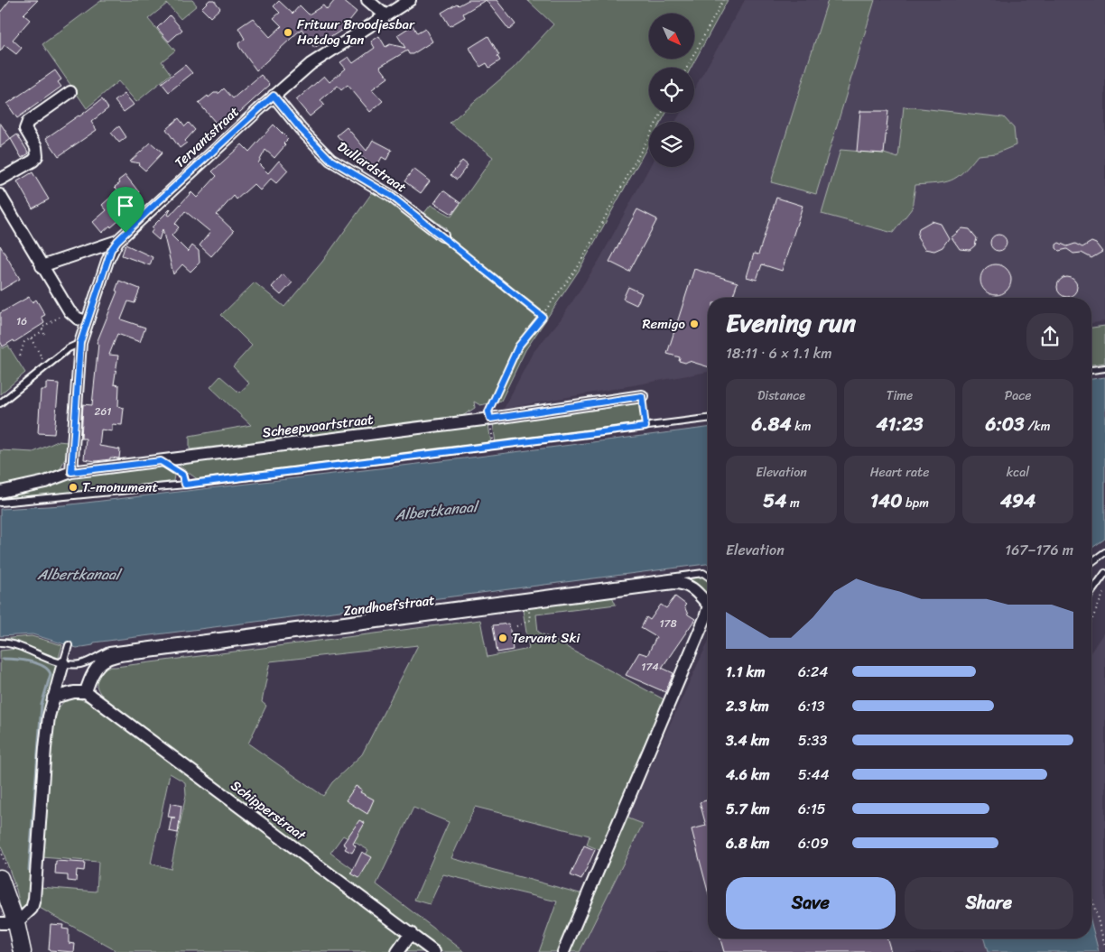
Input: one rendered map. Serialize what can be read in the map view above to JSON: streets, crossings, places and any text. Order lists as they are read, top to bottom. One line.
{"streets":{"street":["Tervantstraat","Dullardstraat","Scheepvaartstraat","Zandhoefstraat","Schipperstraat"]},"crossings":[["Tervantstraat","Dullardstraat"],["Tervantstraat","Scheepvaartstraat"],["Zandhoefstraat","Schipperstraat"]],"water":["Albertkanaal"],"places":["Frituur Broodjesbar Hotdog Jan","Remigo","T-monument","Tervant Ski"],"house_numbers":["16","261","178","174"],"north":"bottom right","page":{"heading":["Evening run","18:11 · 6 × 1.1 km"],"stats":[["Distance","6.84 km"],["Time","41:23"],["Pace","6:03 /km"],["Elevation","54 m"],["Heart rate","140 bpm"],["kcal","494"]],"chart":["Elevation","167–176 m"],"list":[{"name":"1.1 km","note":"6:24"},{"name":"2.3 km","note":"6:13"},{"name":"3.4 km","note":"5:33"},{"name":"4.6 km","note":"5:44"},{"name":"5.7 km","note":"6:15"},{"name":"6.8 km","note":"6:09"}],"buttons":["Save","Share"]}}
